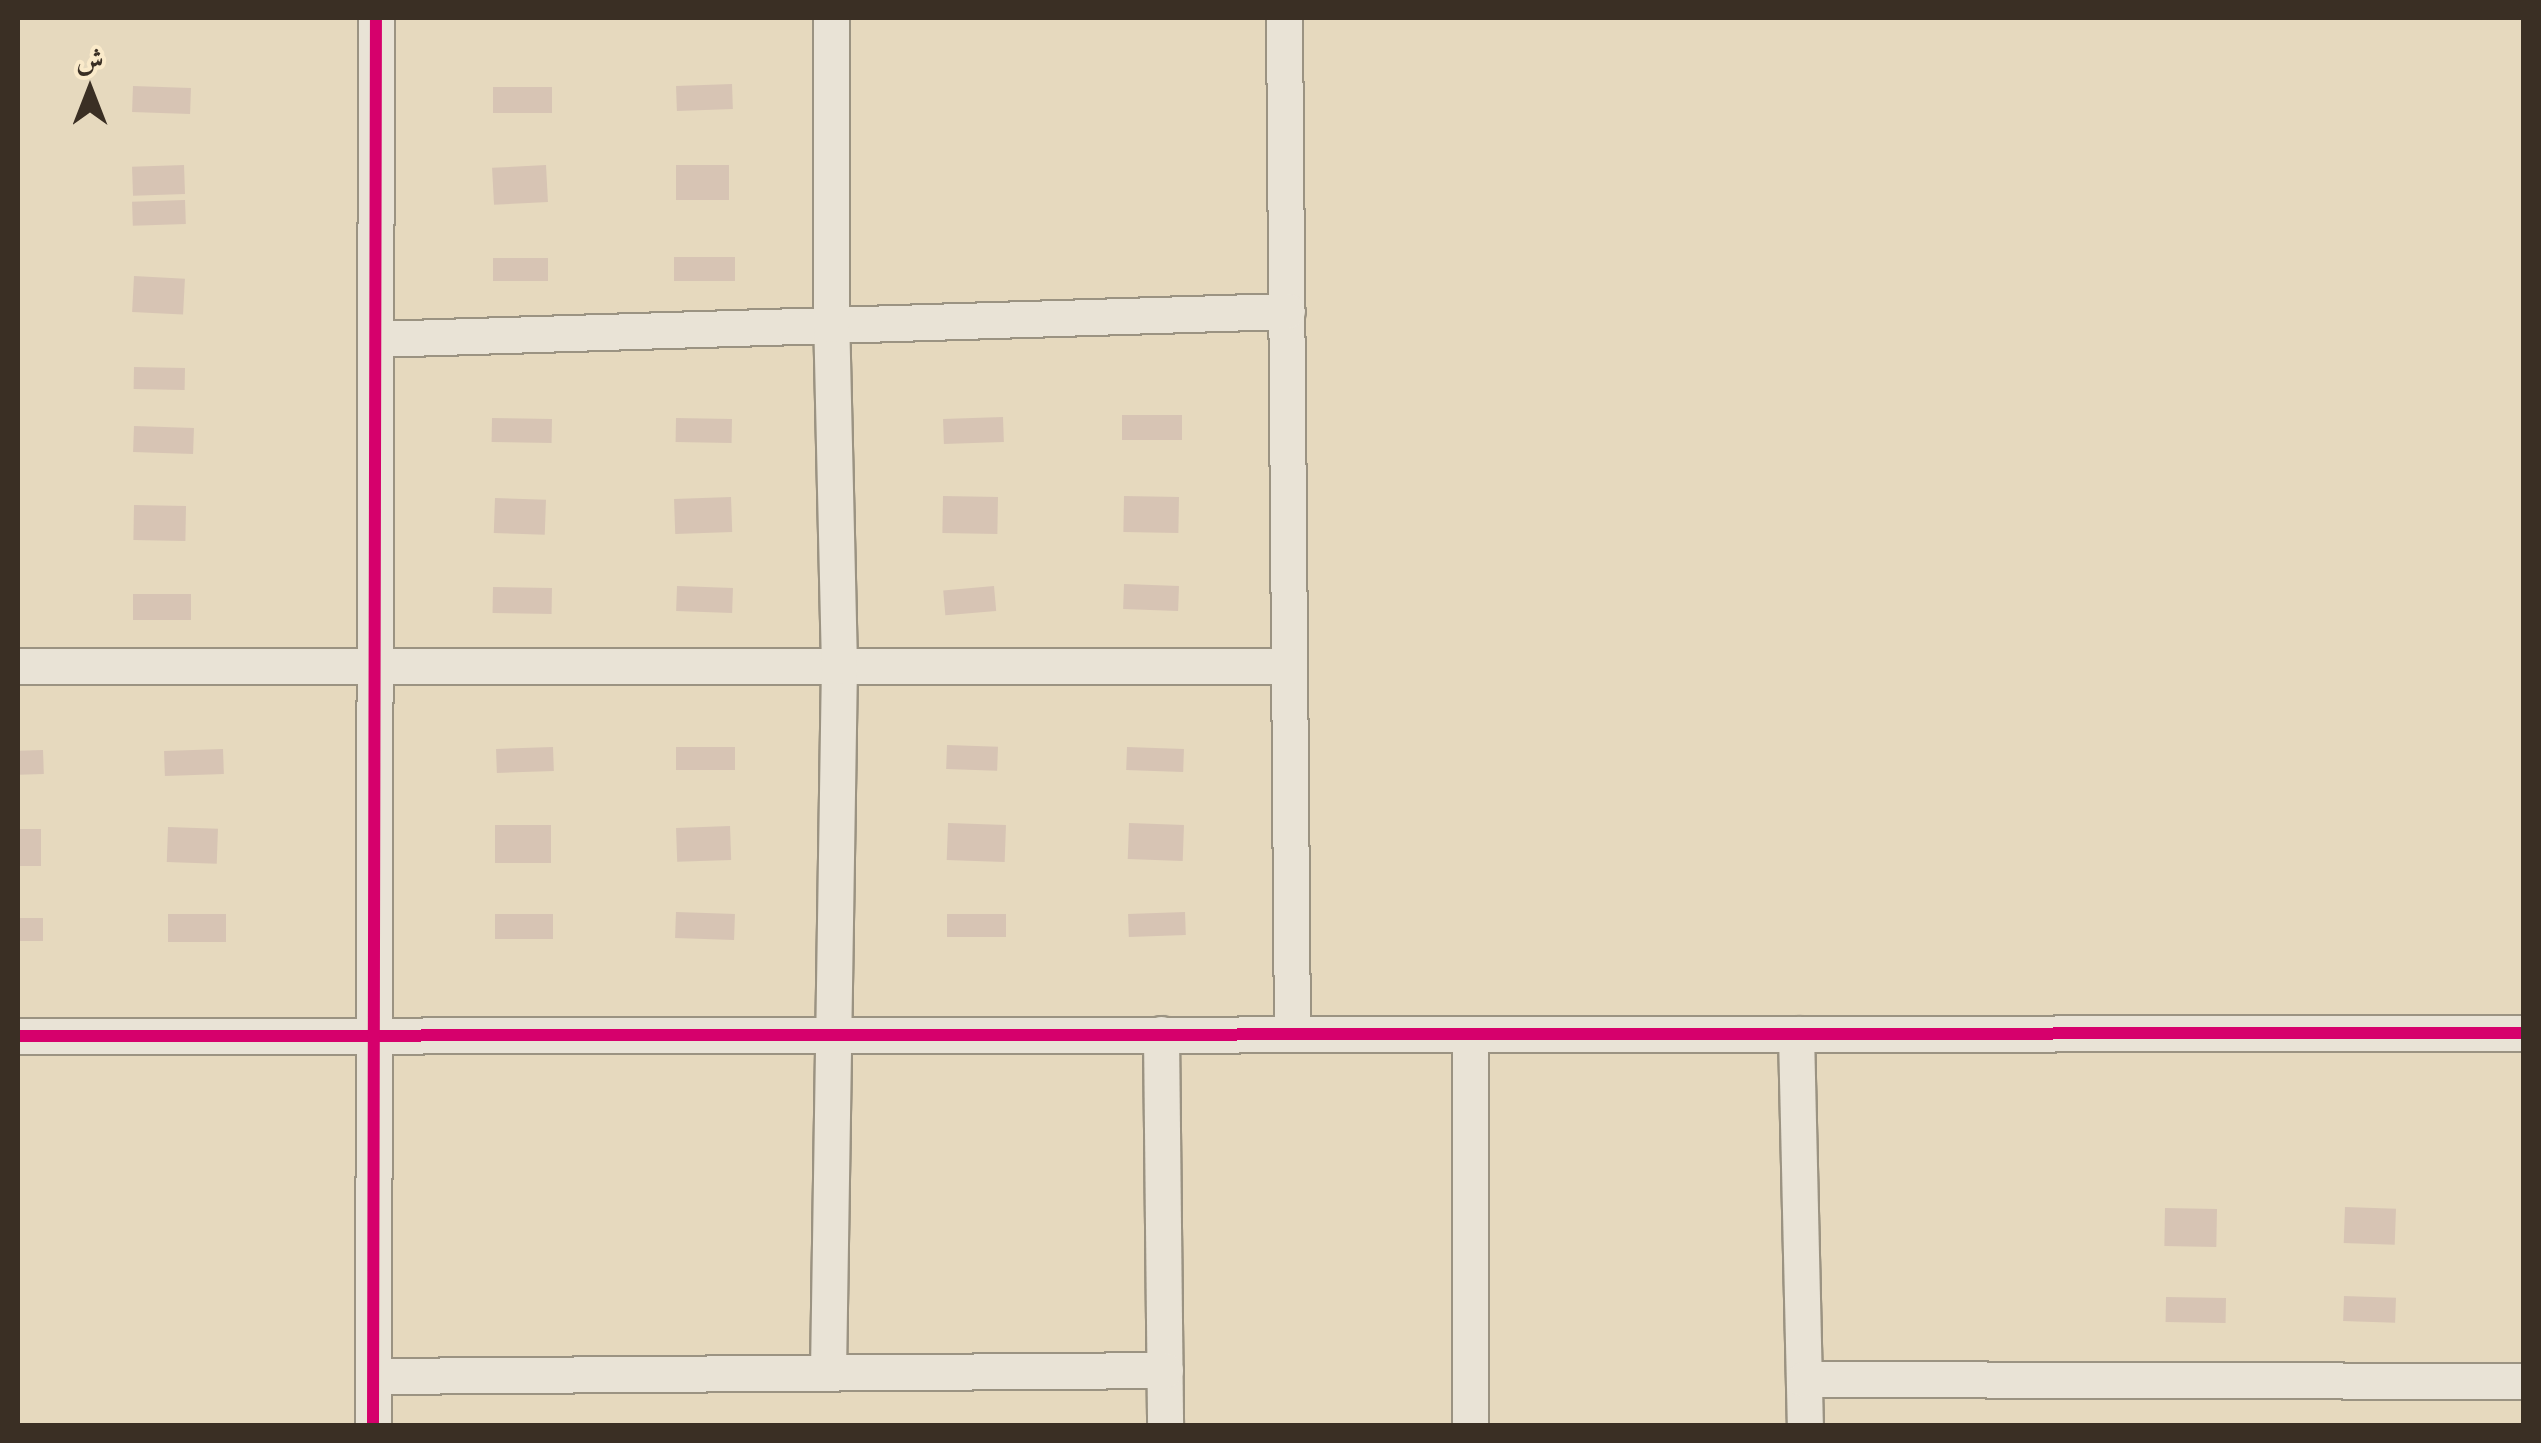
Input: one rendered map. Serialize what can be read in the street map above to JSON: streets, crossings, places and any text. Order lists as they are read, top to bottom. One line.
{"north":"top"}
